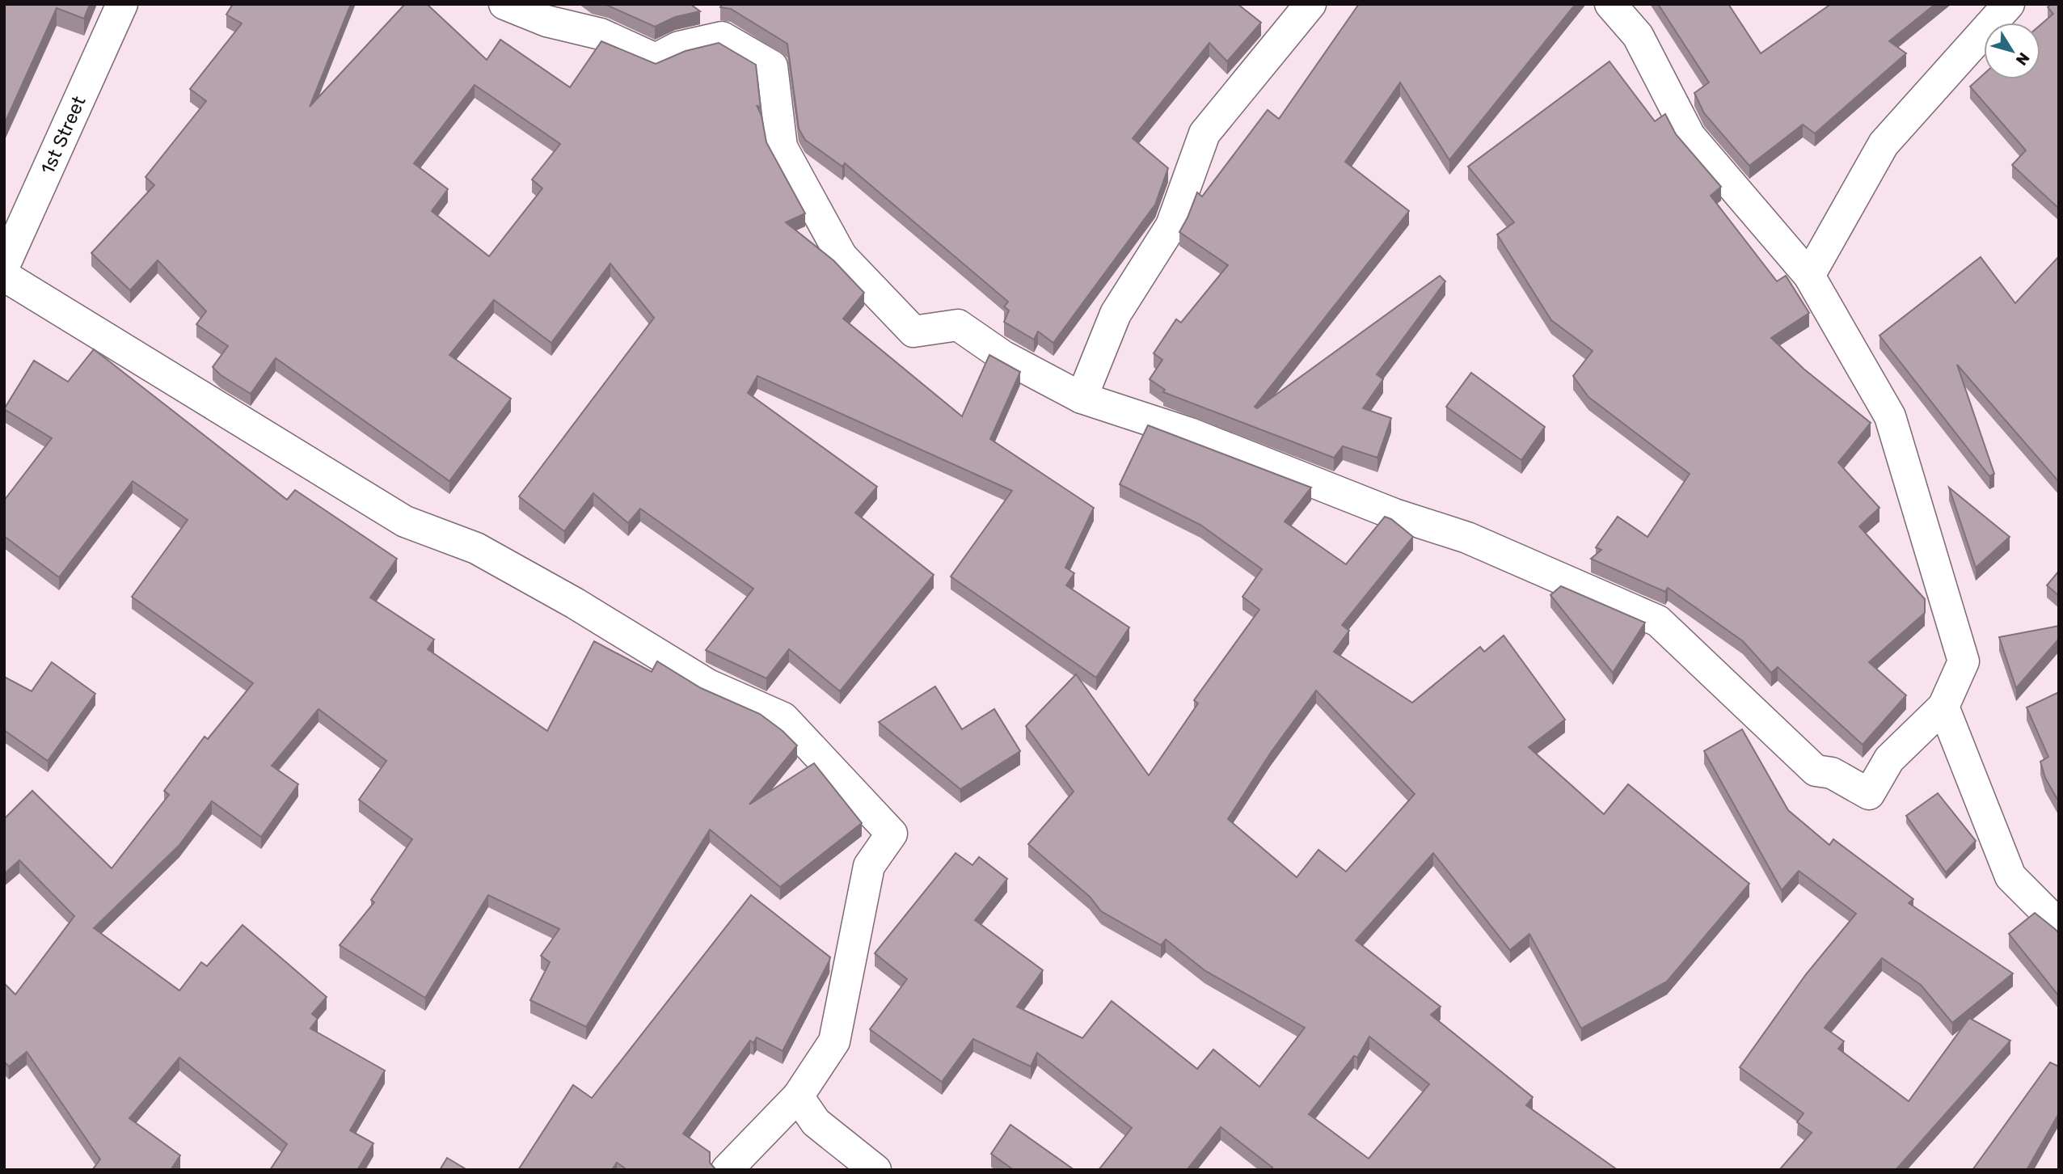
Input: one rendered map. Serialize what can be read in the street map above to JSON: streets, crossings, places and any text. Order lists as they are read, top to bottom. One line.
{"streets":{"street":["1st Street"]},"north":"bottom right"}
